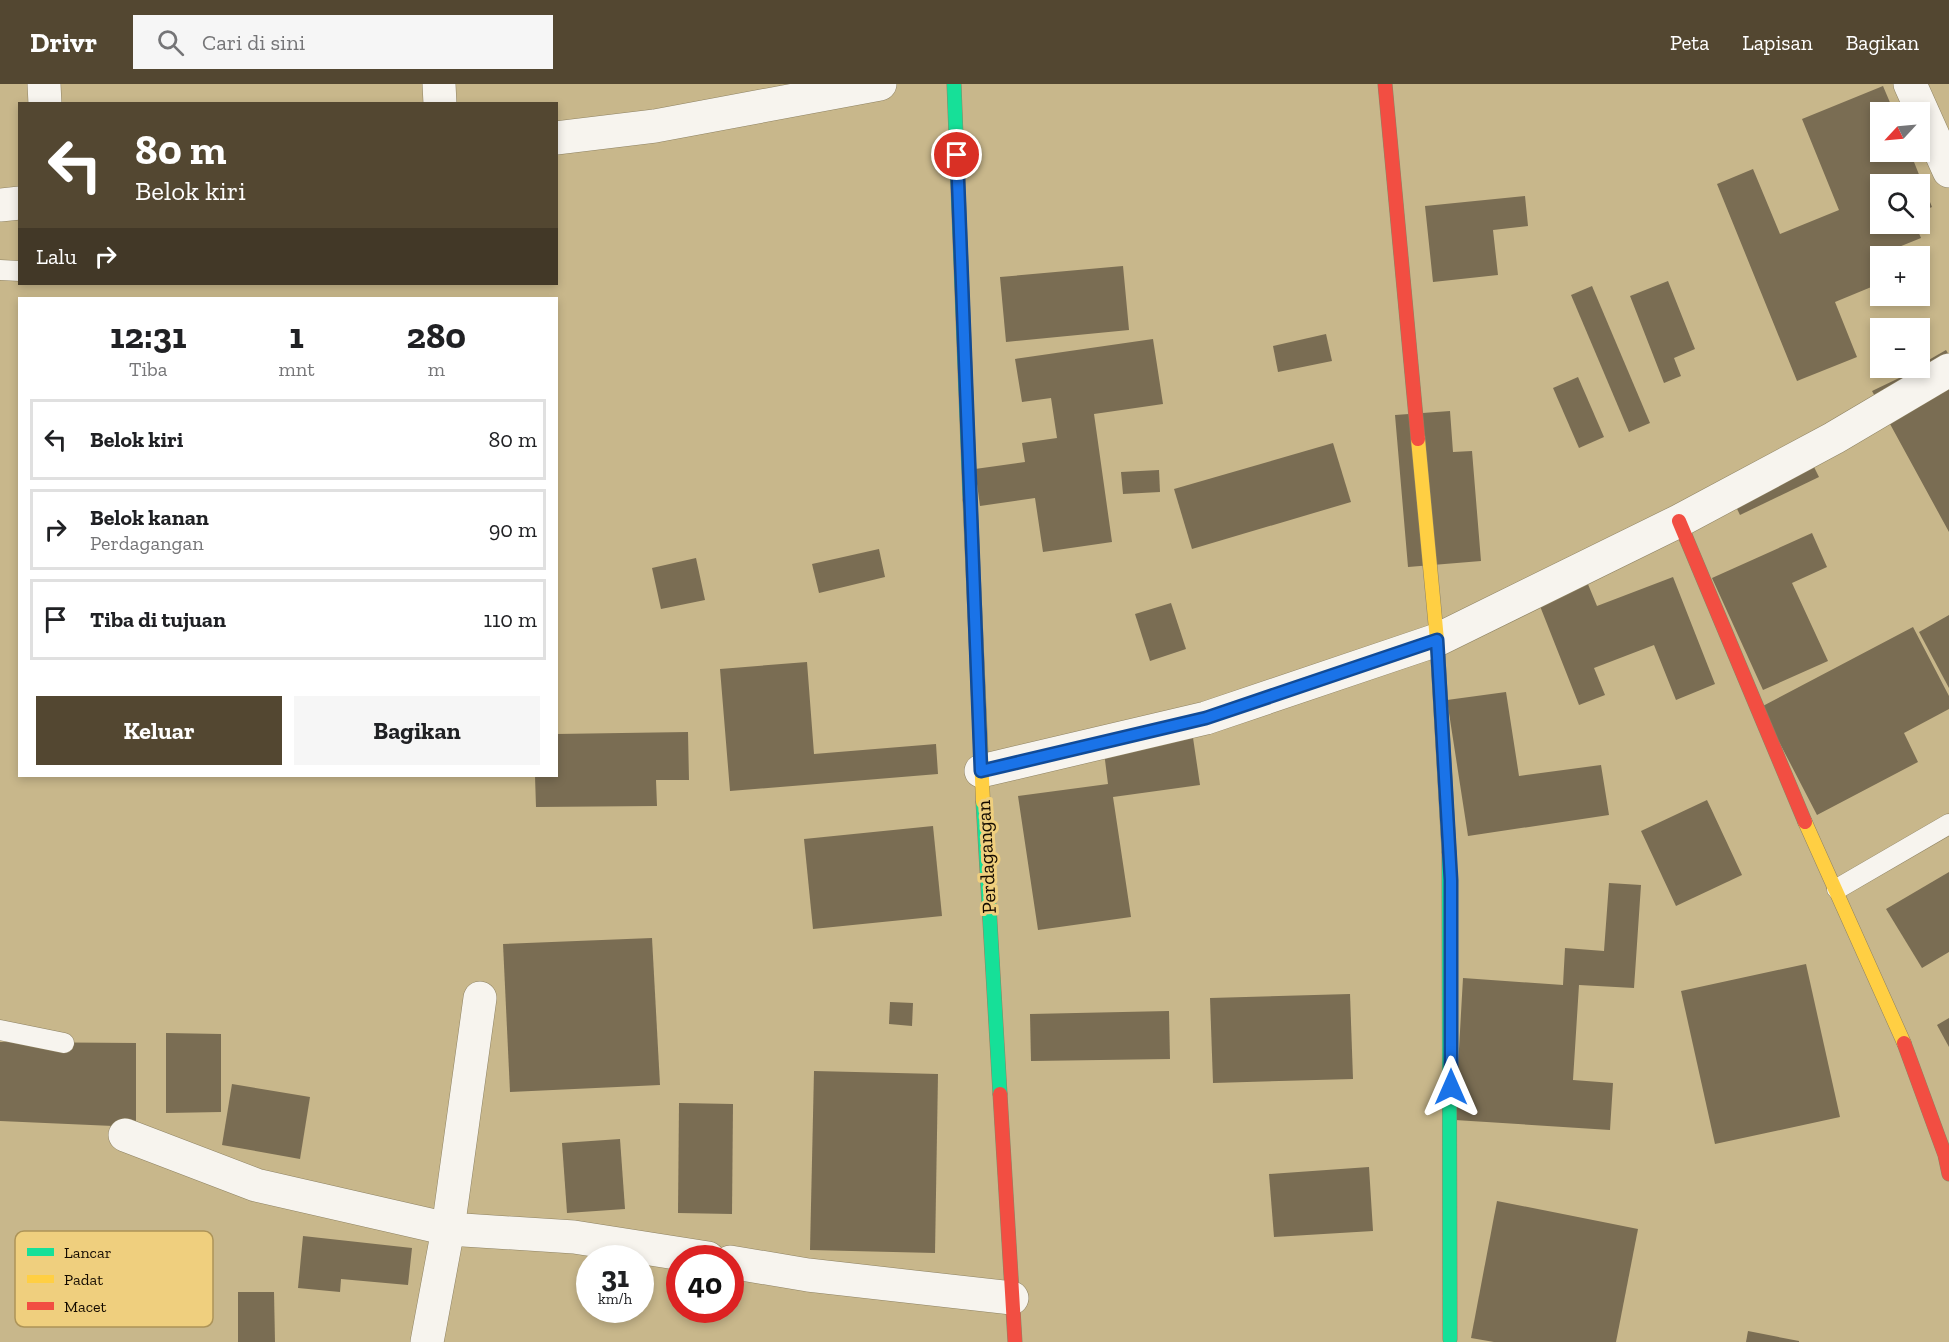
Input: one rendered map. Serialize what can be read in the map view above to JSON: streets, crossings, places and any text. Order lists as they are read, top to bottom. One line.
{"streets":{"street":["Perdagangan"]},"legend":["Lancar","Padat","Macet"],"north":"bottom left","page":{"header":"Drivr","search":"Cari di sini","nav":["Peta","Lapisan","Bagikan"],"map_buttons":["+","−"],"turn":["80 m","Belok kiri"],"then":"Lalu","eta":["12:31","Tiba","1","mnt","280","m"],"list":[{"name":"Belok kiri","value":"80 m"},{"name":"Belok kanan","note":"Perdagangan","value":"90 m"},{"name":"Tiba di tujuan","value":"110 m"}],"buttons":["Keluar","Bagikan"],"speed":"31 km/h","limit":"40"}}
